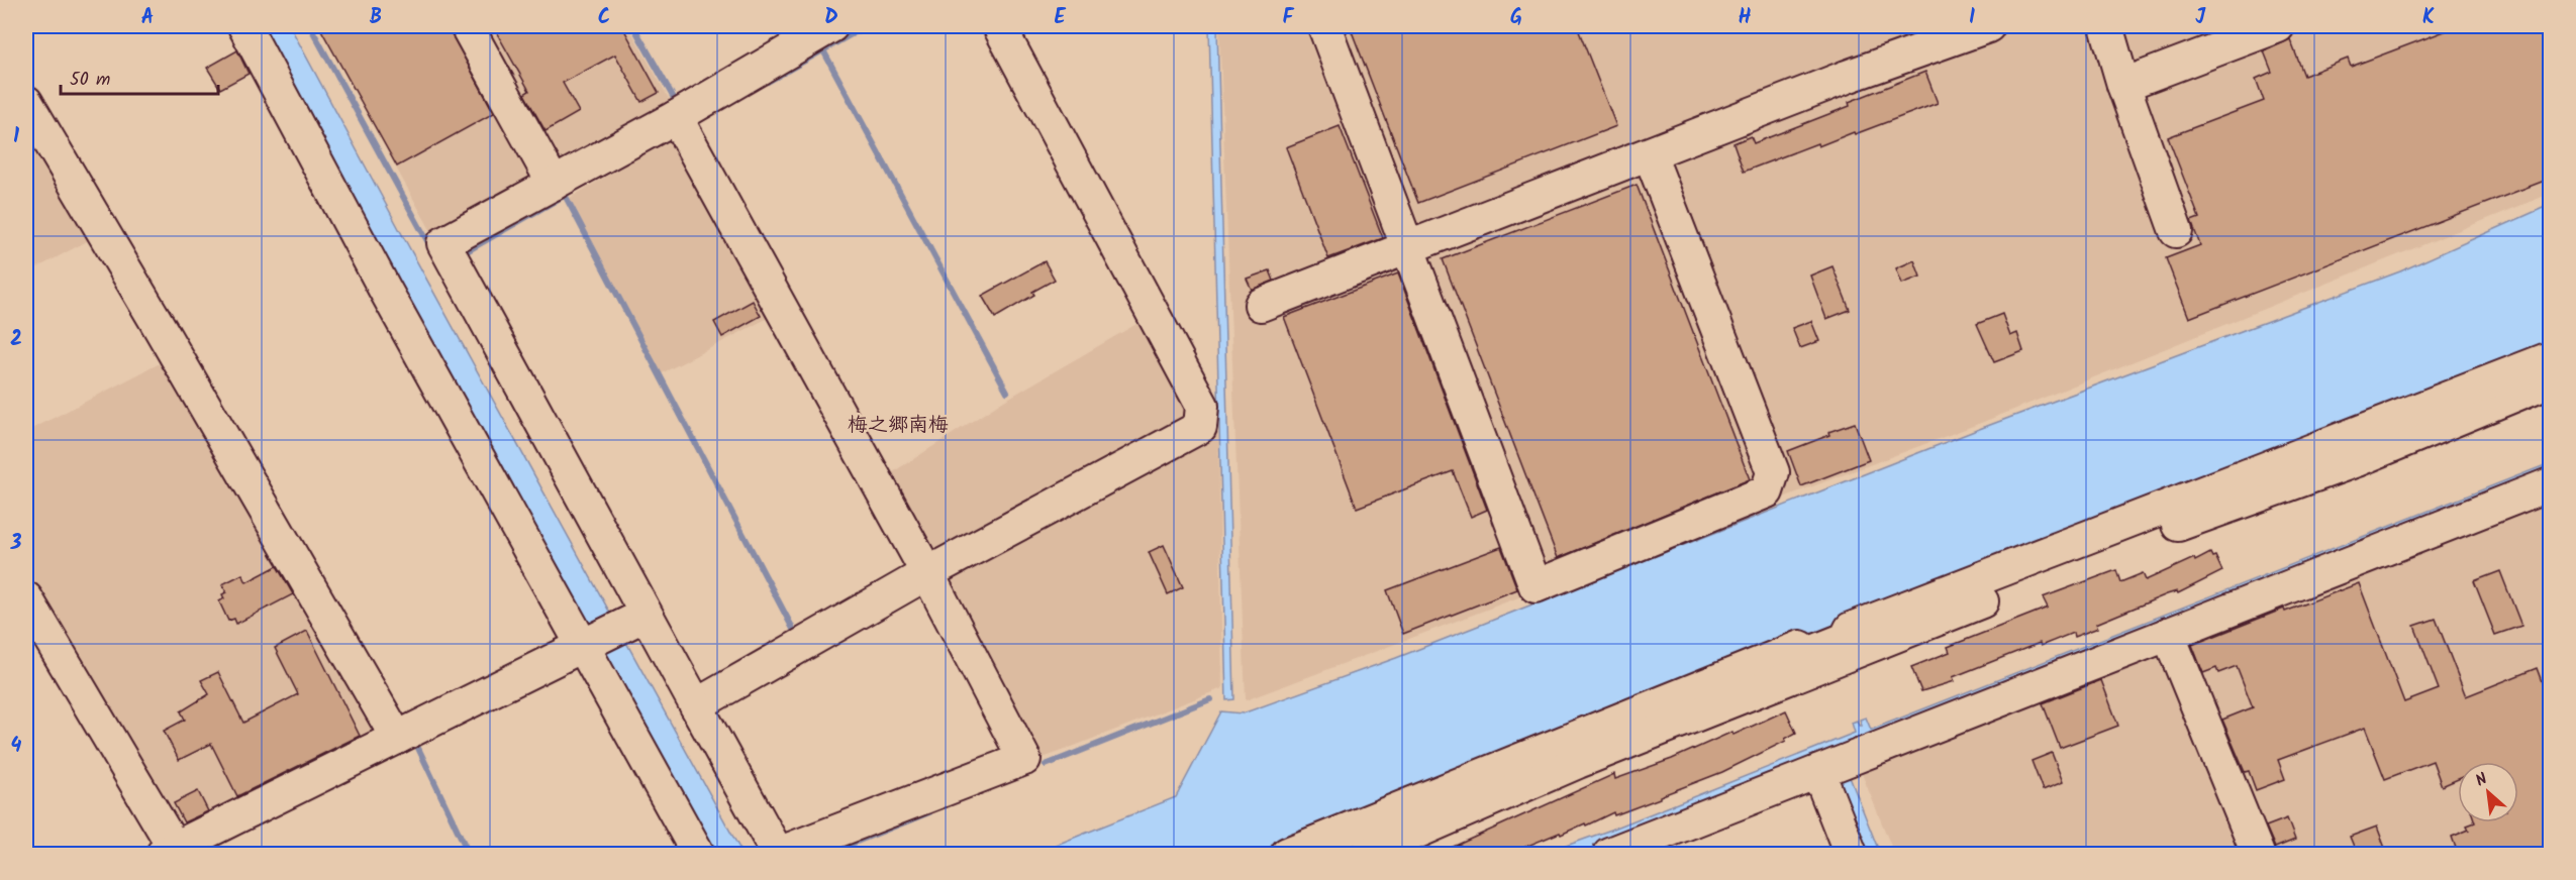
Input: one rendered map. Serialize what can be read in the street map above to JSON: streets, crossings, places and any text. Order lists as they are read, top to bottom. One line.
{"districts":["梅之郷南梅"],"scale_bar":"50 m","north":"top left","grid":{"columns":["A","B","C","D","E","F","G","H","I","J","K"],"rows":["1","2","3","4"]}}
